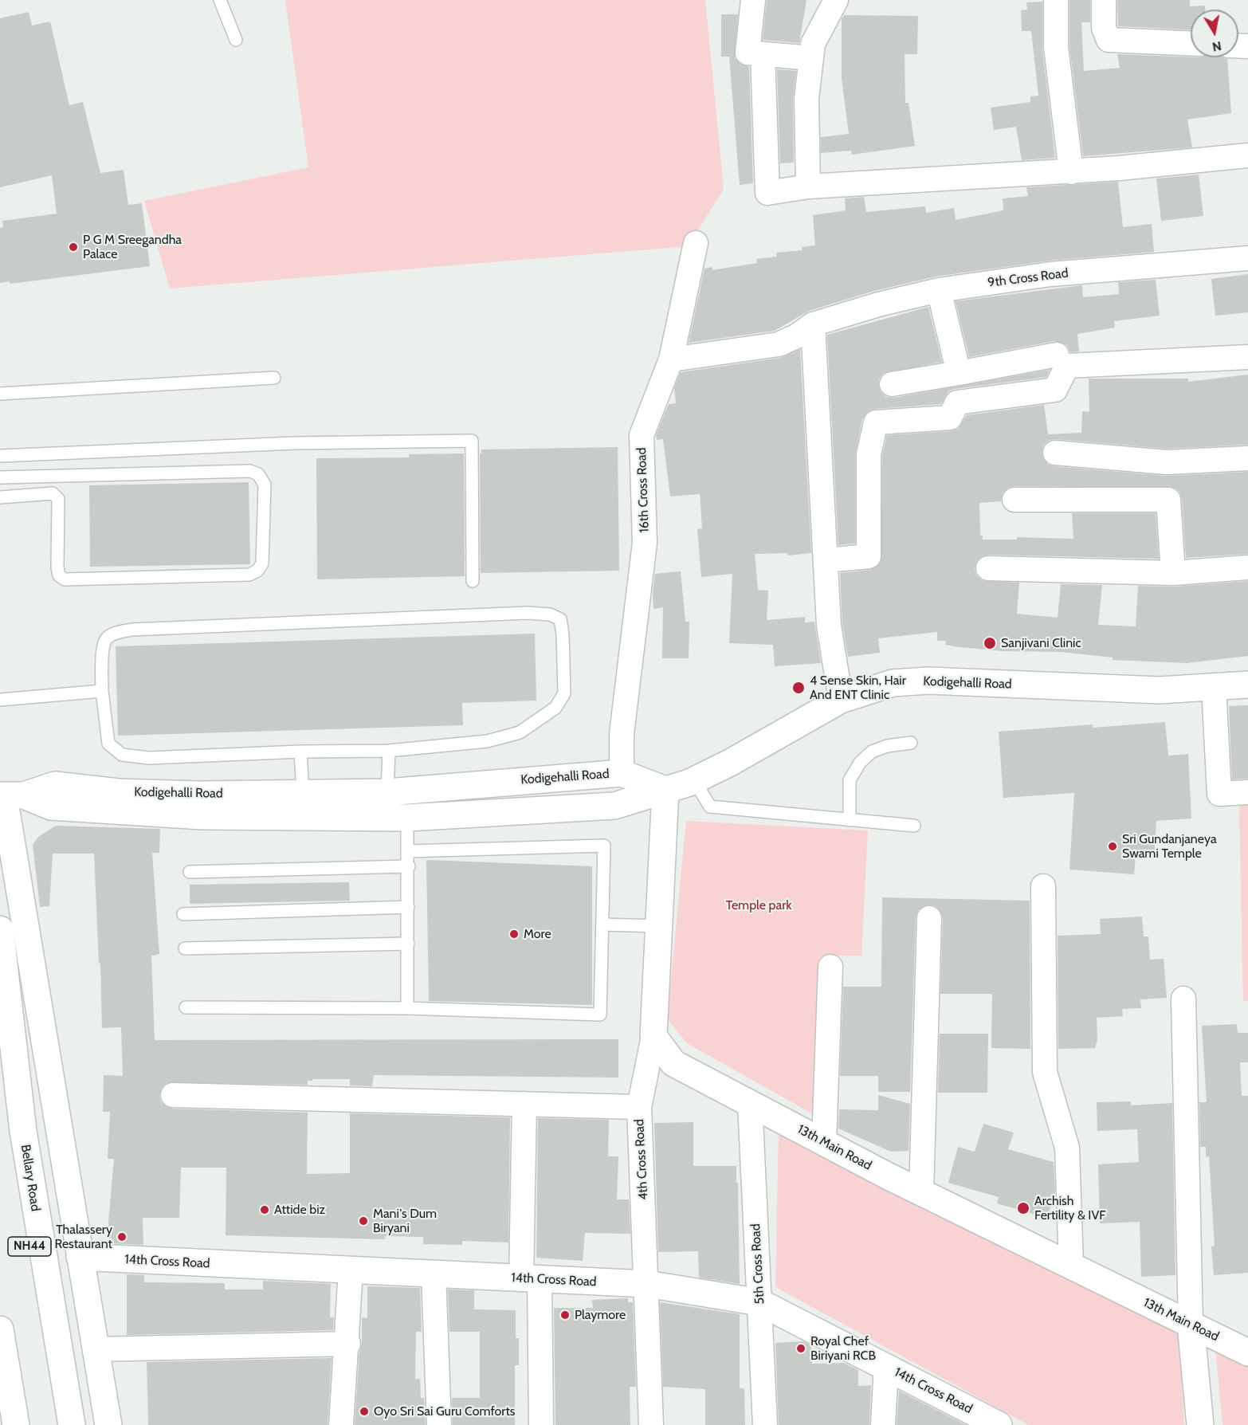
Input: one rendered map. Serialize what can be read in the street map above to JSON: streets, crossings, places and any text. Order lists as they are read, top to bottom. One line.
{"streets":{"main road":["Kodigehalli Road","13th Main Road","Bellary Road","NH44","14th Cross Road"],"street":["9th Cross Road","16th Cross Road","4th Cross Road","5th Cross Road"]},"crossings":[["16th Cross Road","Kodigehalli Road"],["13th Main Road","4th Cross Road"],["13th Main Road","5th Cross Road"],["4th Cross Road","14th Cross Road"],["14th Cross Road","5th Cross Road"]],"parks":["Temple park"],"places":["P G M Sreegandha Palace","Sanjivani Clinic","4 Sense Skin, Hair And ENT Clinic","Sri Gundanjaneya Swami Temple","More","Archish Fertility & IVF","Attide biz","Mani's Dum Biryani","Thalassery Restaurant","Playmore","Royal Chef Biriyani RCB","Oyo Sri Sai Guru Comforts"],"north":"bottom"}
